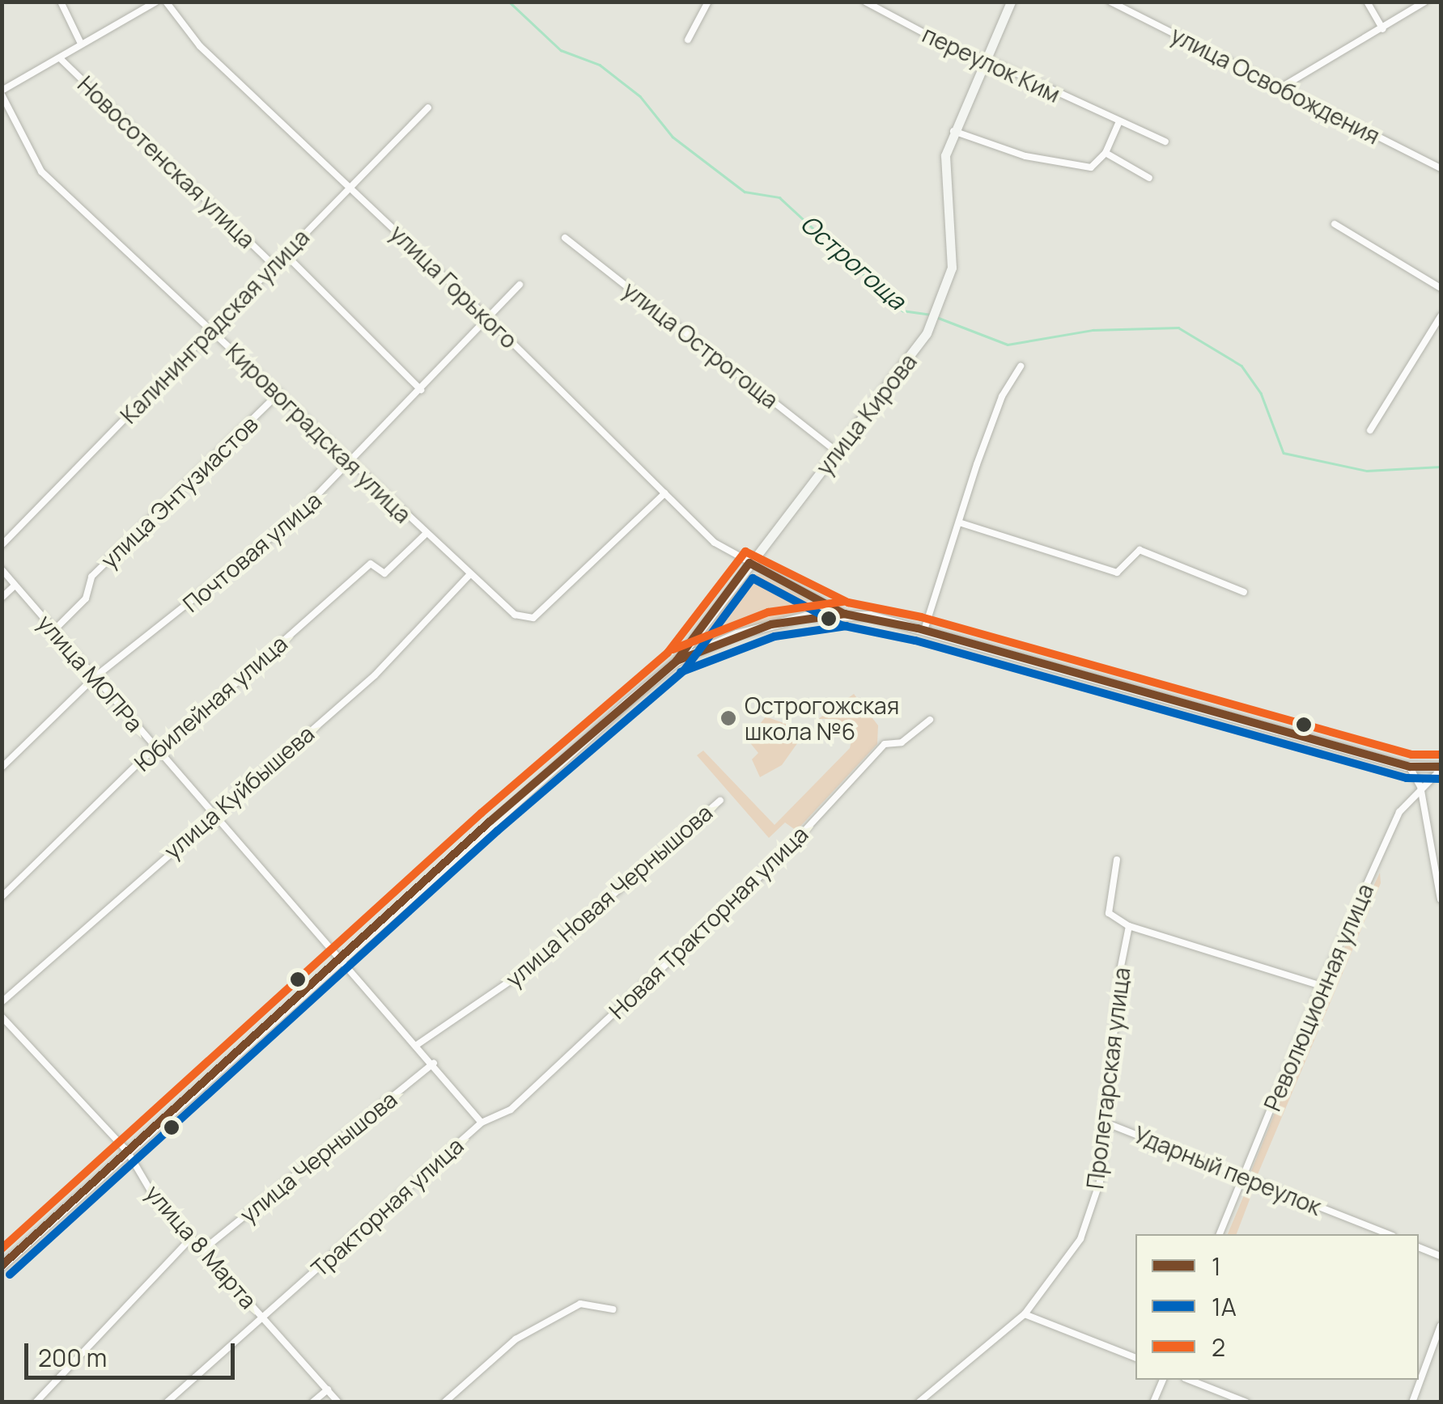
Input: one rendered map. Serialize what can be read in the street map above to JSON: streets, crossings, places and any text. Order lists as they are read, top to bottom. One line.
{"streets":{"main road":["улица Кирова"],"street":["переулок Ким","улица Освобождения","Новосотенская улица","улица Горького","Калининградская улица","улица Острогоща","Кировоградская улица","улица Энтузиастов","Почтовая улица","улица МОПРа","Юбилейная улица","улица Куйбышева","улица Новая Чернышова","Новая Тракторная улица","Революционная улица","Пролетарская улица","улица Чернышова","Ударный переулок","Тракторная улица","улица 8 Марта"]},"crossings":[["переулок Ким","улица Кирова"],["Новосотенская улица","Калининградская улица"],["Новосотенская улица","Почтовая улица"],["улица Горького","Калининградская улица"],["улица Горького","улица Кирова"],["улица Горького","Кировоградская улица"],["улица Горького","Почтовая улица"],["Калининградская улица","Кировоградская улица"],["улица Острогоща","улица Кирова"],["Кировоградская улица","улица Энтузиастов"],["Кировоградская улица","Почтовая улица"],["Кировоградская улица","Юбилейная улица"],["Кировоградская улица","улица Куйбышева"],["улица Энтузиастов","улица МОПРа"],["Почтовая улица","улица МОПРа"],["улица МОПРа","Юбилейная улица"],["улица МОПРа","улица Куйбышева"],["улица МОПРа","Тракторная улица"],["улица Новая Чернышова","Тракторная улица"],["Новая Тракторная улица","Тракторная улица"],["Революционная улица","Ударный переулок"],["Пролетарская улица","Ударный переулок"],["улица Чернышова","Тракторная улица"],["улица Чернышова","улица 8 Марта"],["Тракторная улица","улица 8 Марта"]],"water":["Острогоща"],"places":["Острогожская школа №6"],"lines":["transit line 2","transit line 1","transit line 1А"],"legend":["1","1А","2"],"scale_bar":"200 m"}
